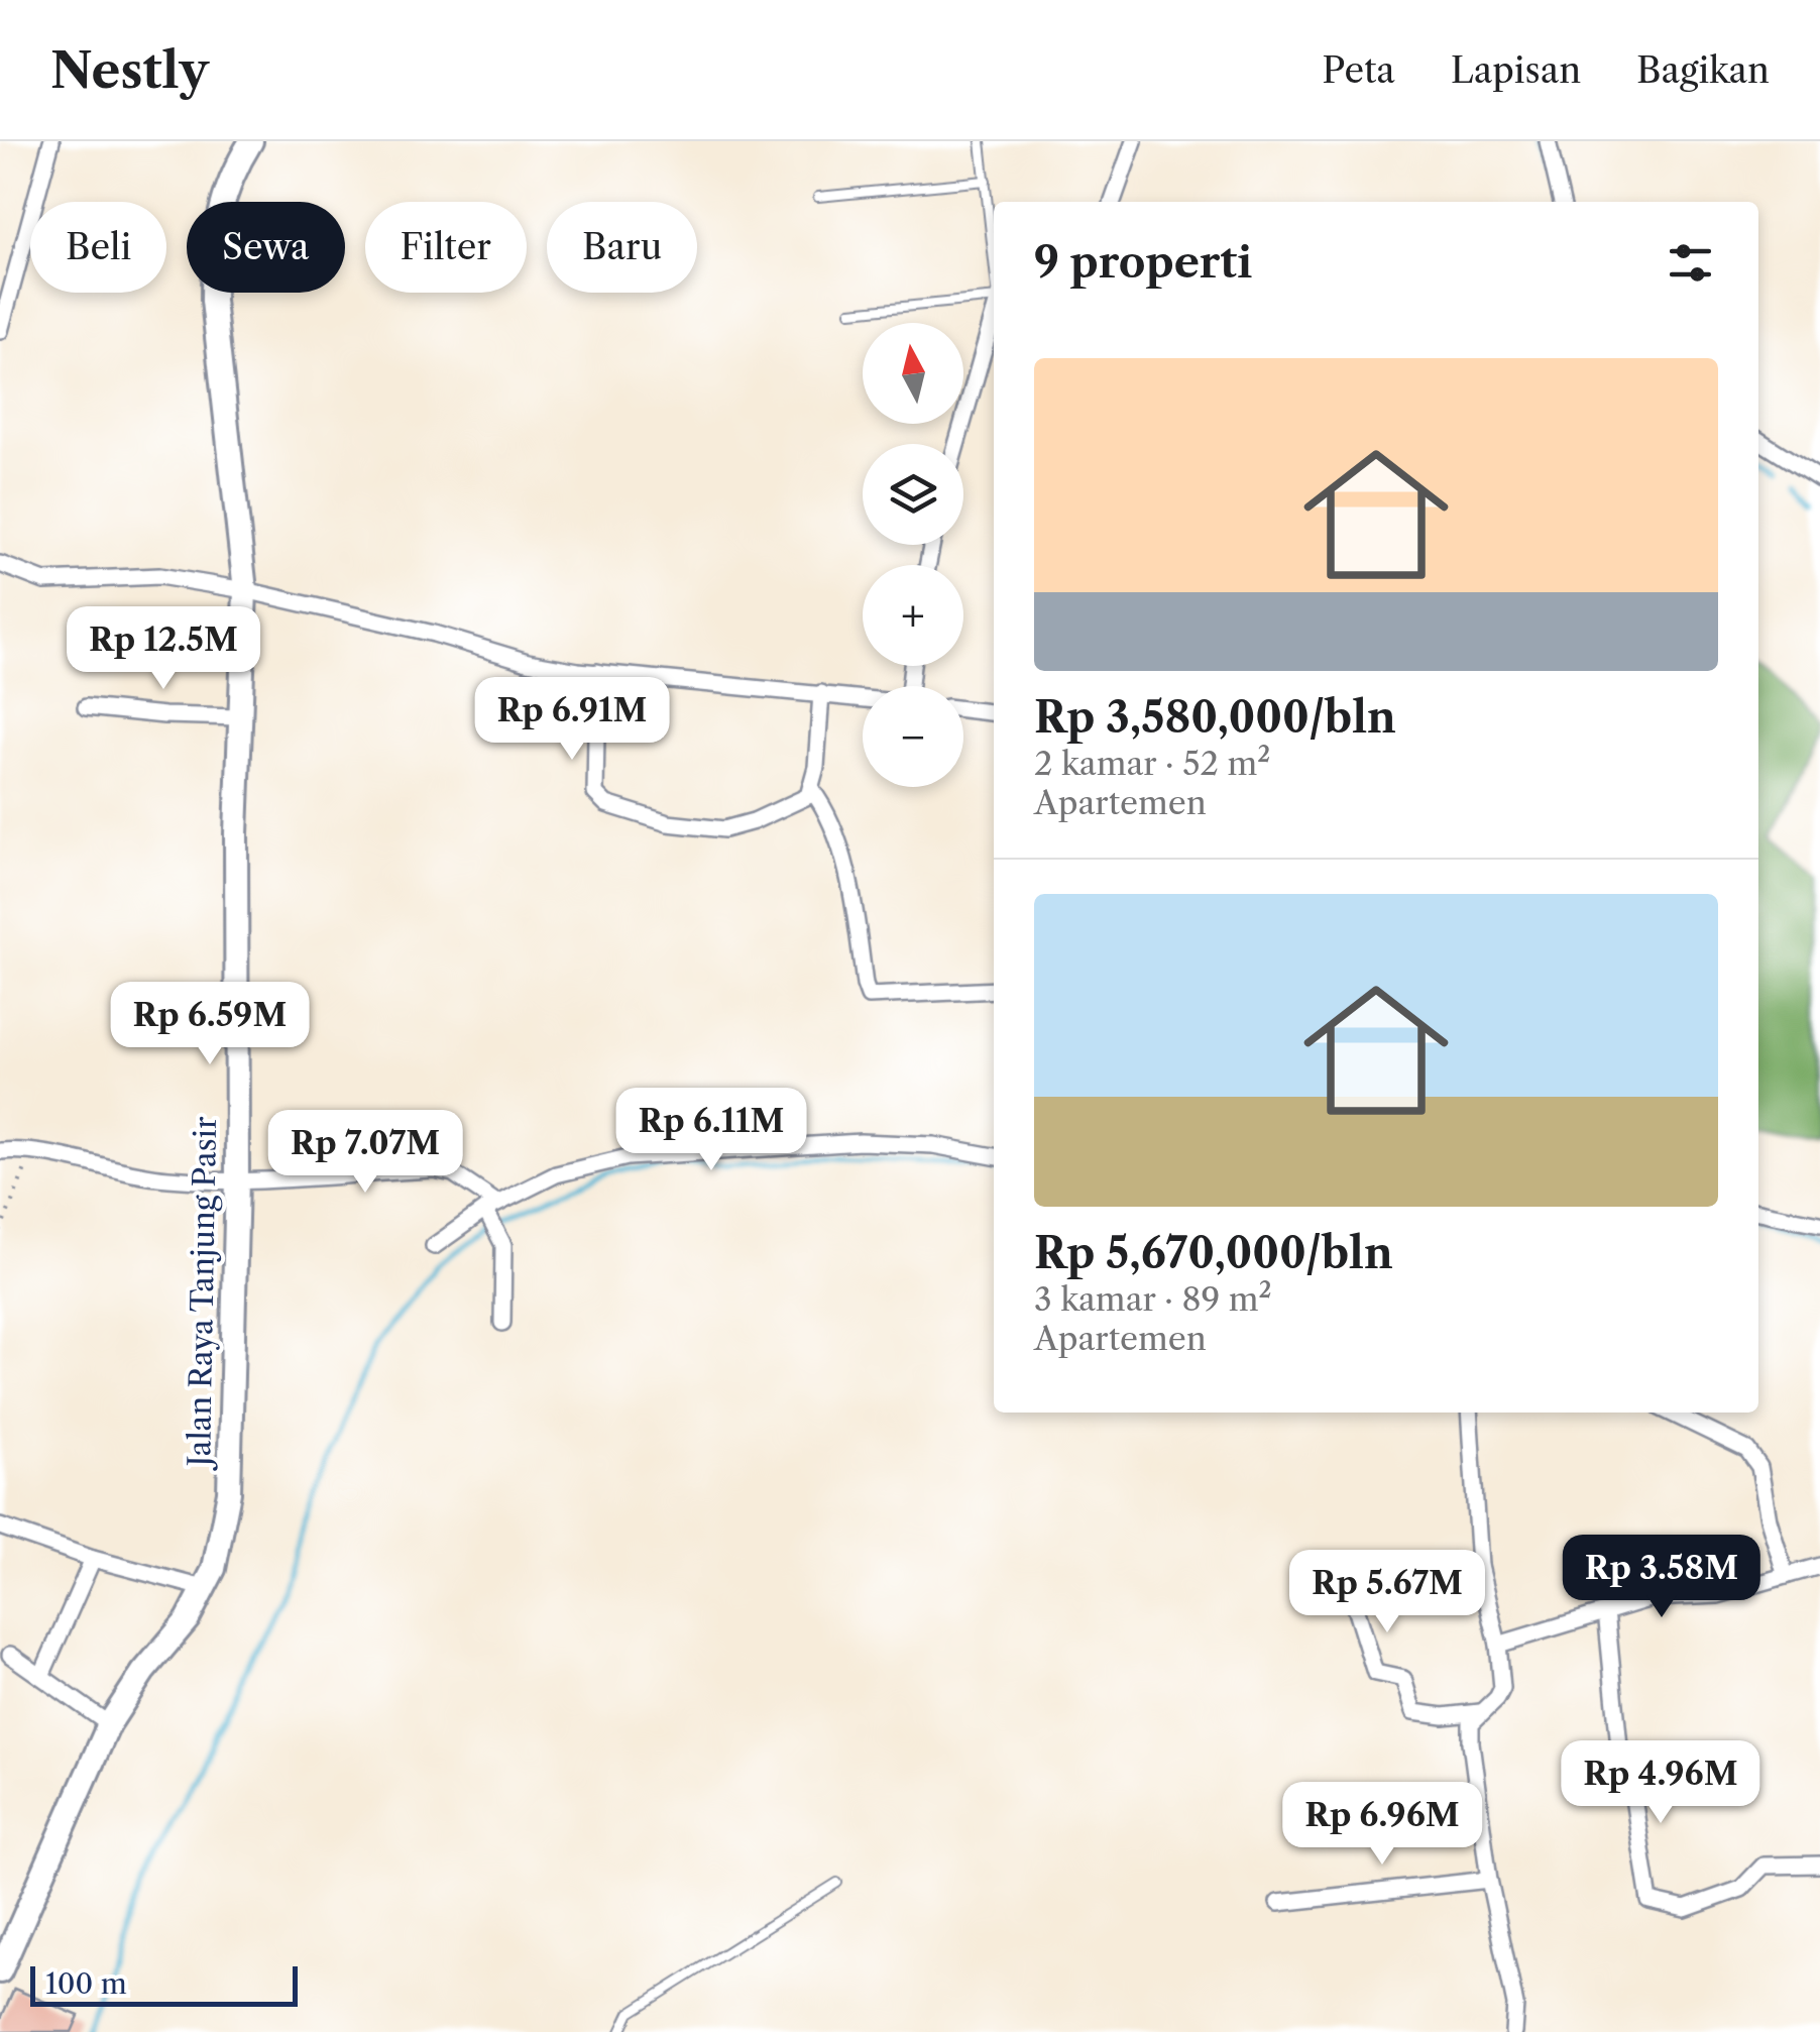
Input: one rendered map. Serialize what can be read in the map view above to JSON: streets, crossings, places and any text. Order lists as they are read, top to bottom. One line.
{"streets":{"street":["Jalan Raya Tanjung Pasir"]},"scale_bar":"100 m","north":"top","page":{"header":"Nestly","nav":["Peta","Lapisan","Bagikan"],"chip":["Beli","Sewa","Filter","Baru"],"heading":"9 properti","map_buttons":["+","−"],"list":[{"name":"Rp 3,580,000/bln","note":"2 kamar · 52 m² · Apartemen"},{"name":"Rp 5,670,000/bln","note":"3 kamar · 89 m² · Apartemen"}],"price":["Rp 12.5M","Rp 6.91M","Rp 6.59M","Rp 6.11M","Rp 7.07M","Rp 3.58M","Rp 5.67M","Rp 4.96M","Rp 6.96M"],"scale":"100 m"}}
